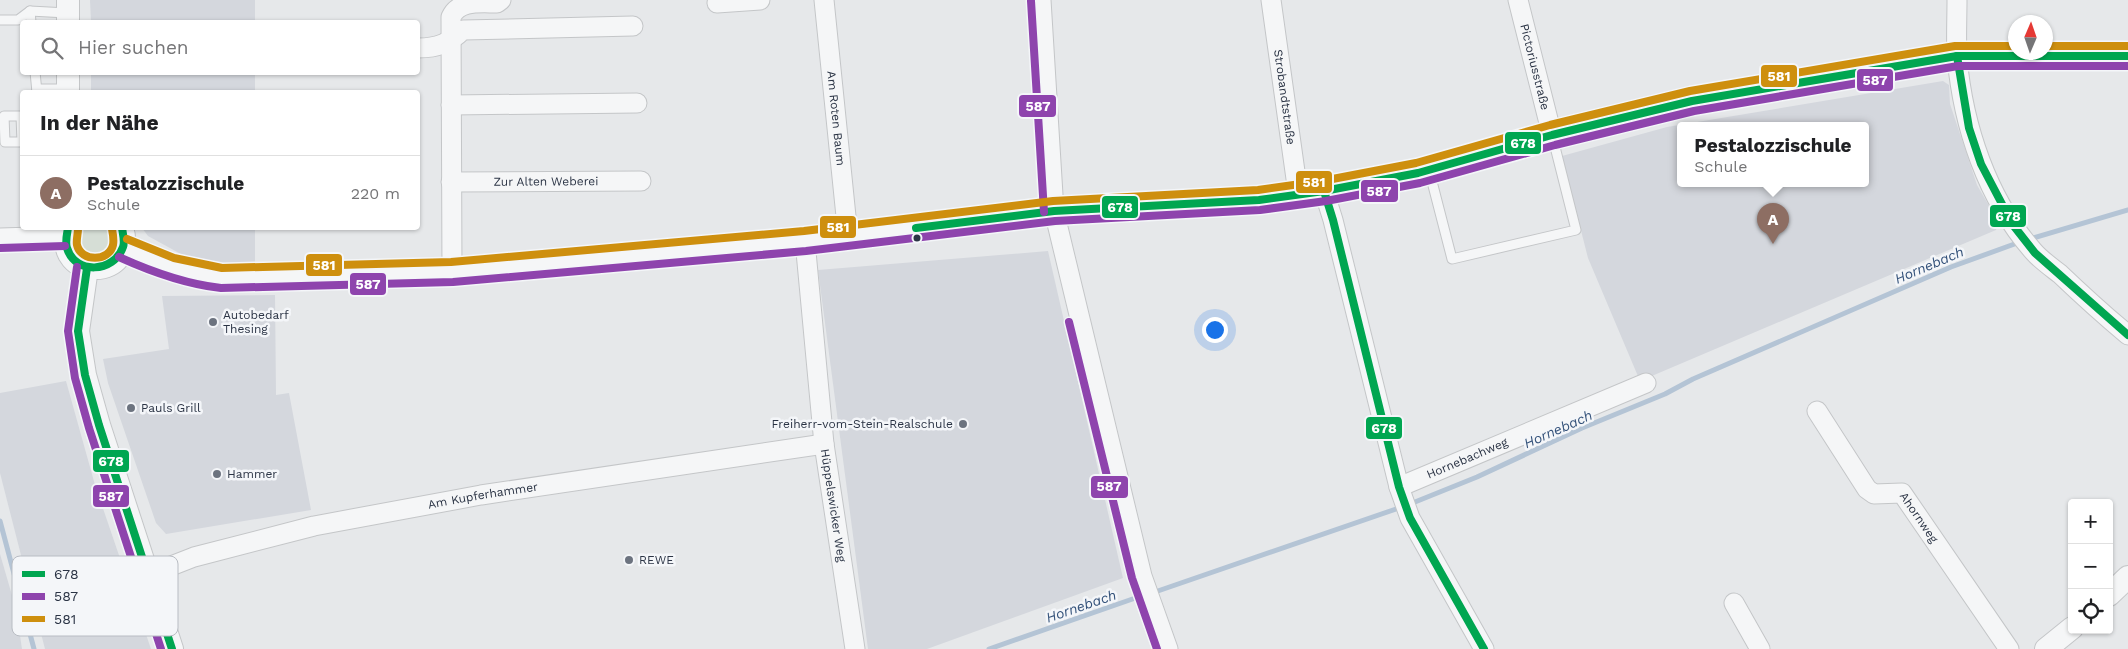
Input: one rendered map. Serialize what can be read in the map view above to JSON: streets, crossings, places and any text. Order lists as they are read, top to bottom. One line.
{"streets":{"street":["Pictoriusstraße","Strobandtstraße","Am Roten Baum","Zur Alten Weberei","Hornebachweg","Am Kupferhammer","Hüppelswicker Weg","Ahornweg"]},"crossings":[["Am Kupferhammer","Hüppelswicker Weg"]],"water":["Hornebach"],"places":["Autobedarf Thesing","Pauls Grill","Freiherr-vom-Stein-Realschule","Hammer","REWE"],"lines":["transit line 587","transit line 581","transit line 678"],"legend":["678","587","581"],"north":"top","page":{"search":"Hier suchen","heading":"In der Nähe","popup":["Pestalozzischule","Schule"],"list":[{"mark":"A","name":"Pestalozzischule","note":"Schule","value":"220 m"}],"pins":"A","map_buttons":["+","−"]}}
